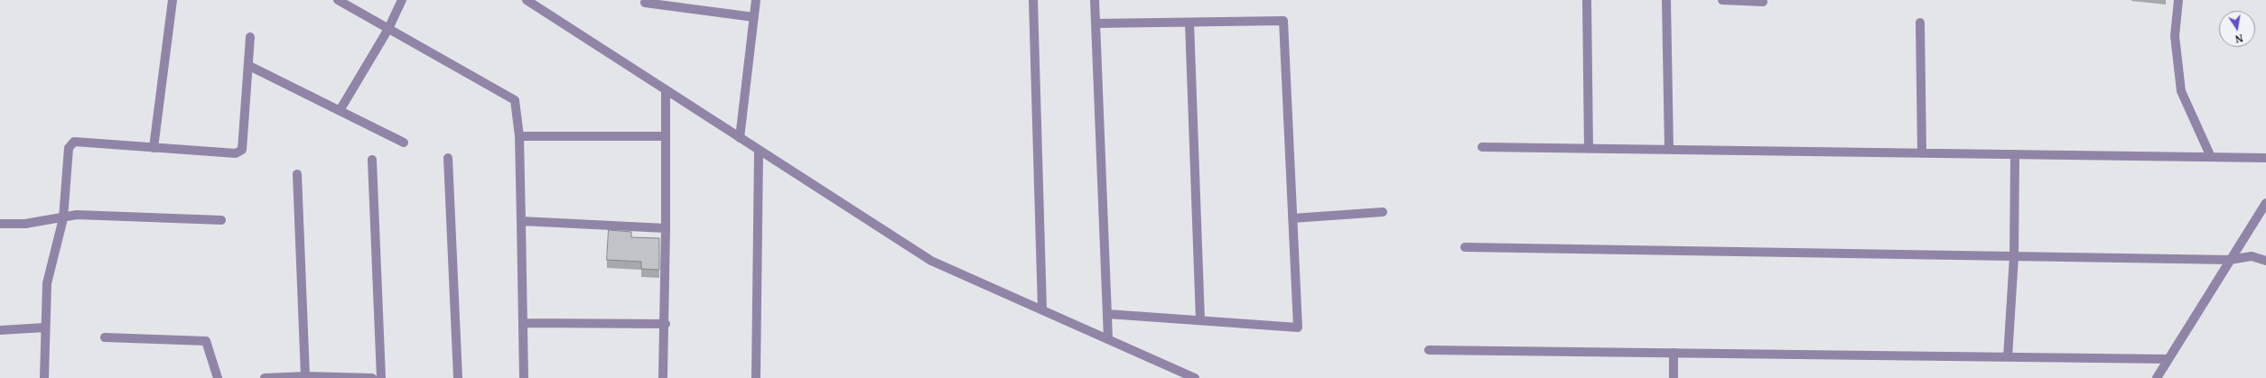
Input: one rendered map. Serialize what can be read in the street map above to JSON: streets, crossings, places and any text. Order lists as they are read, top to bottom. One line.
{"north":"bottom"}
